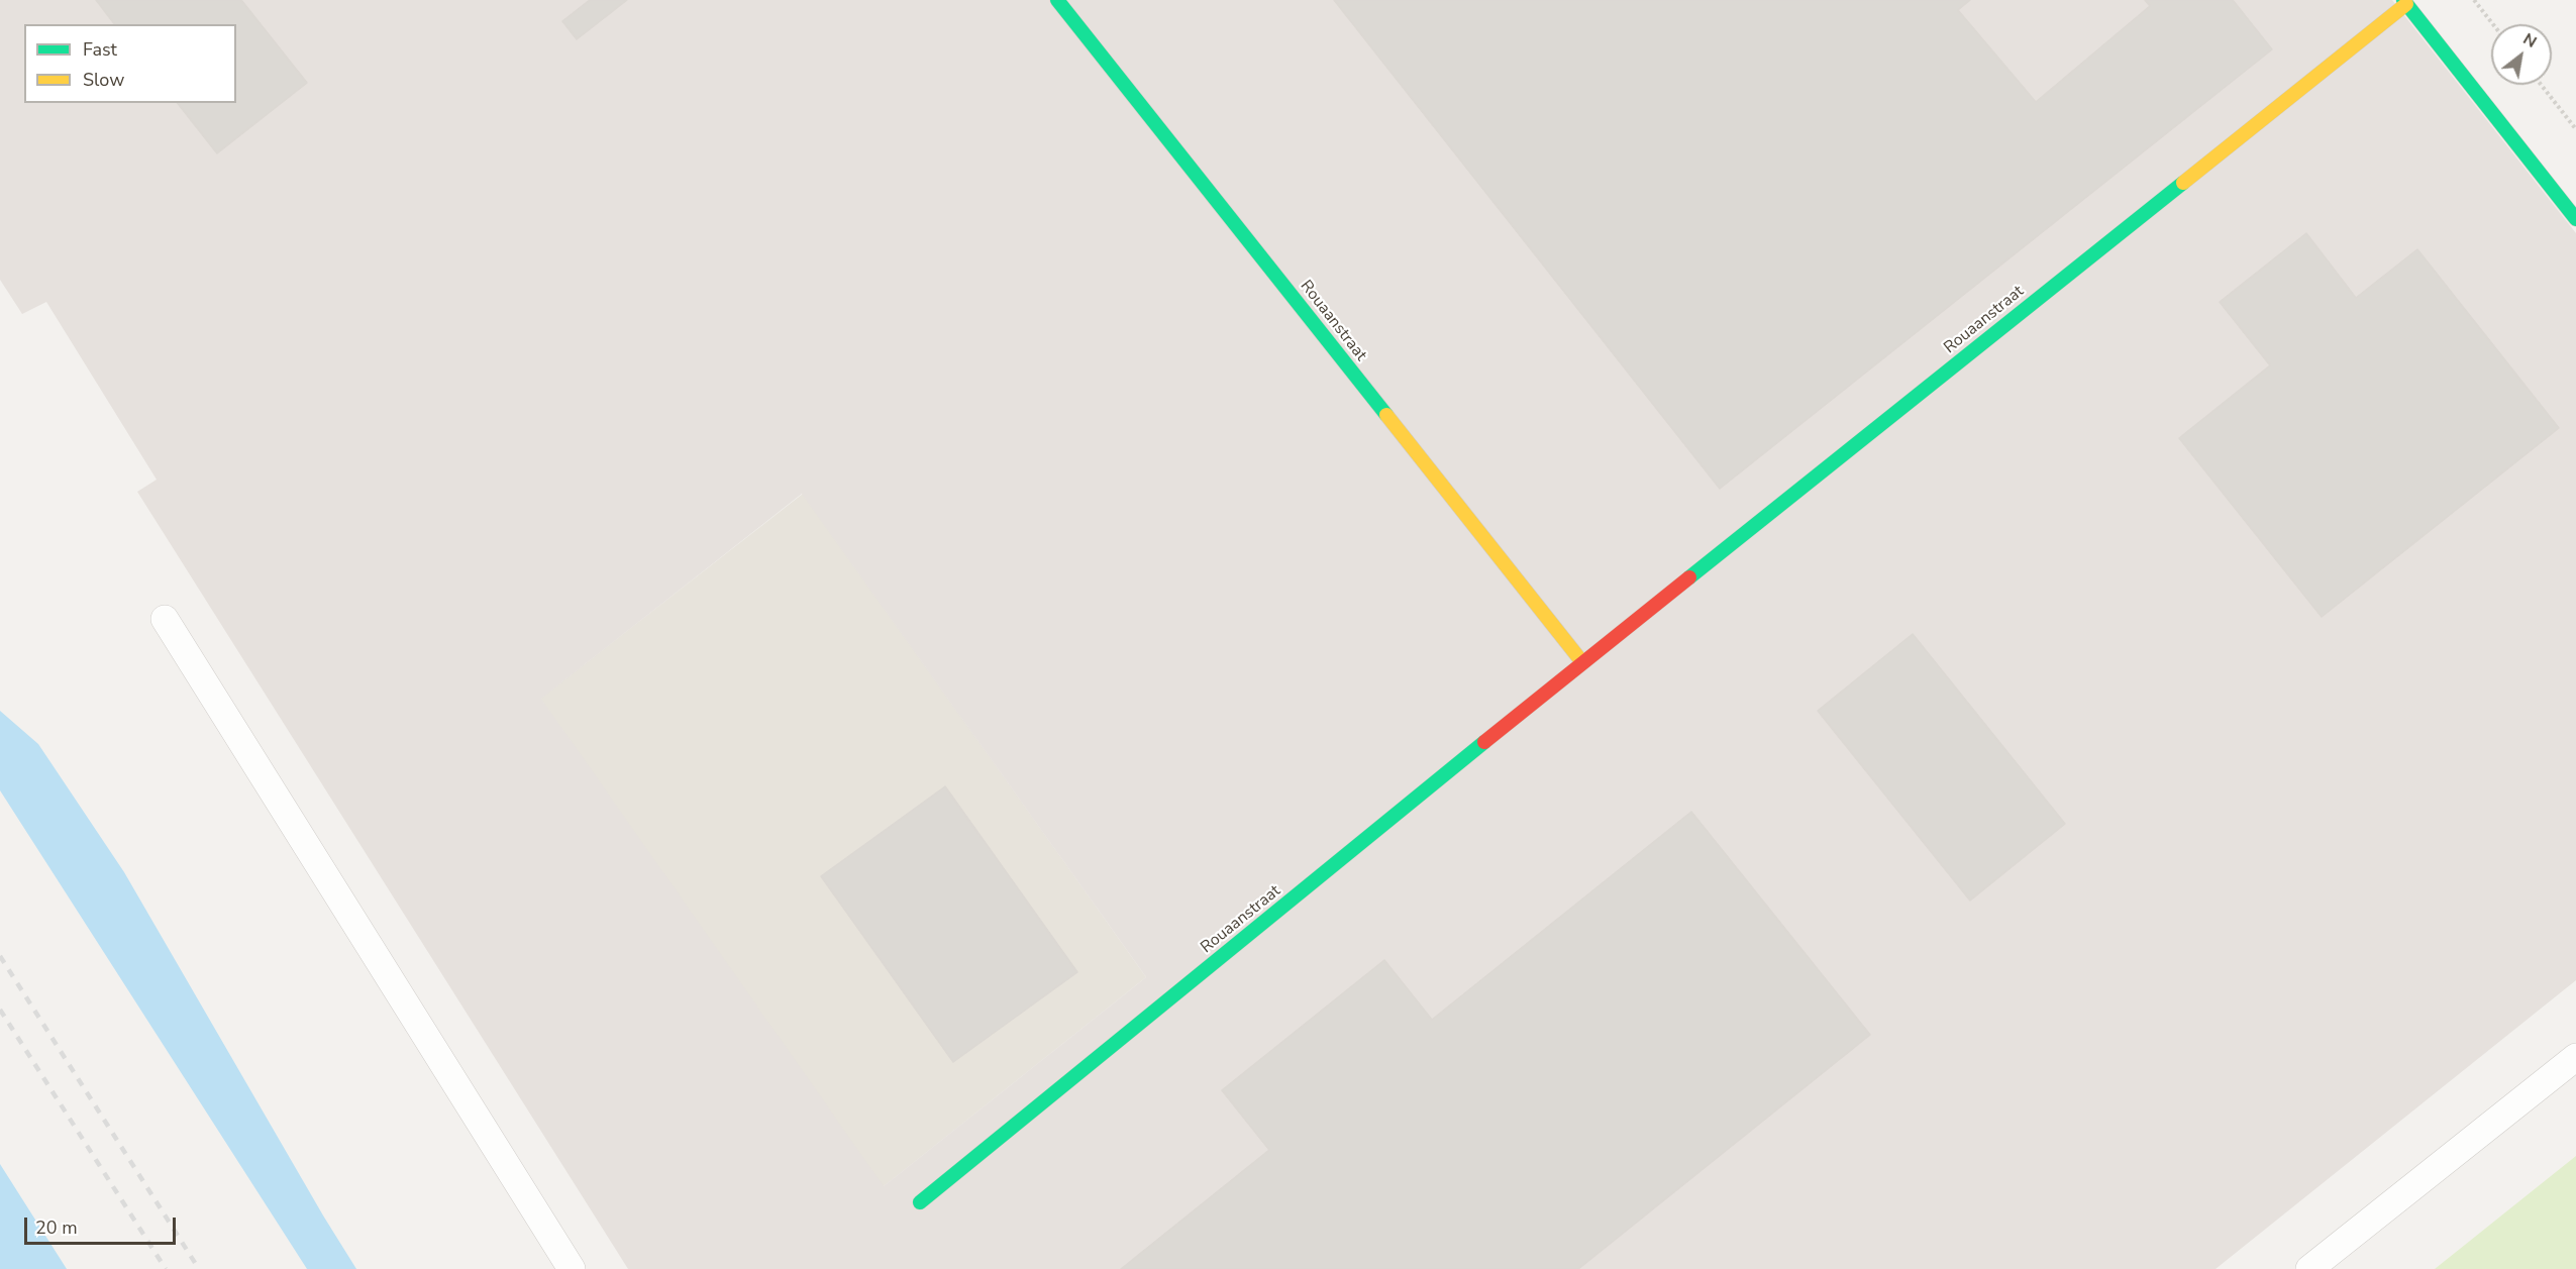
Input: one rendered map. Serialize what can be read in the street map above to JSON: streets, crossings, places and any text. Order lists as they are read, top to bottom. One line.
{"streets":{"street":["Rouaanstraat"]},"legend":["Fast","Slow"],"scale_bar":"20 m","north":"top right"}
